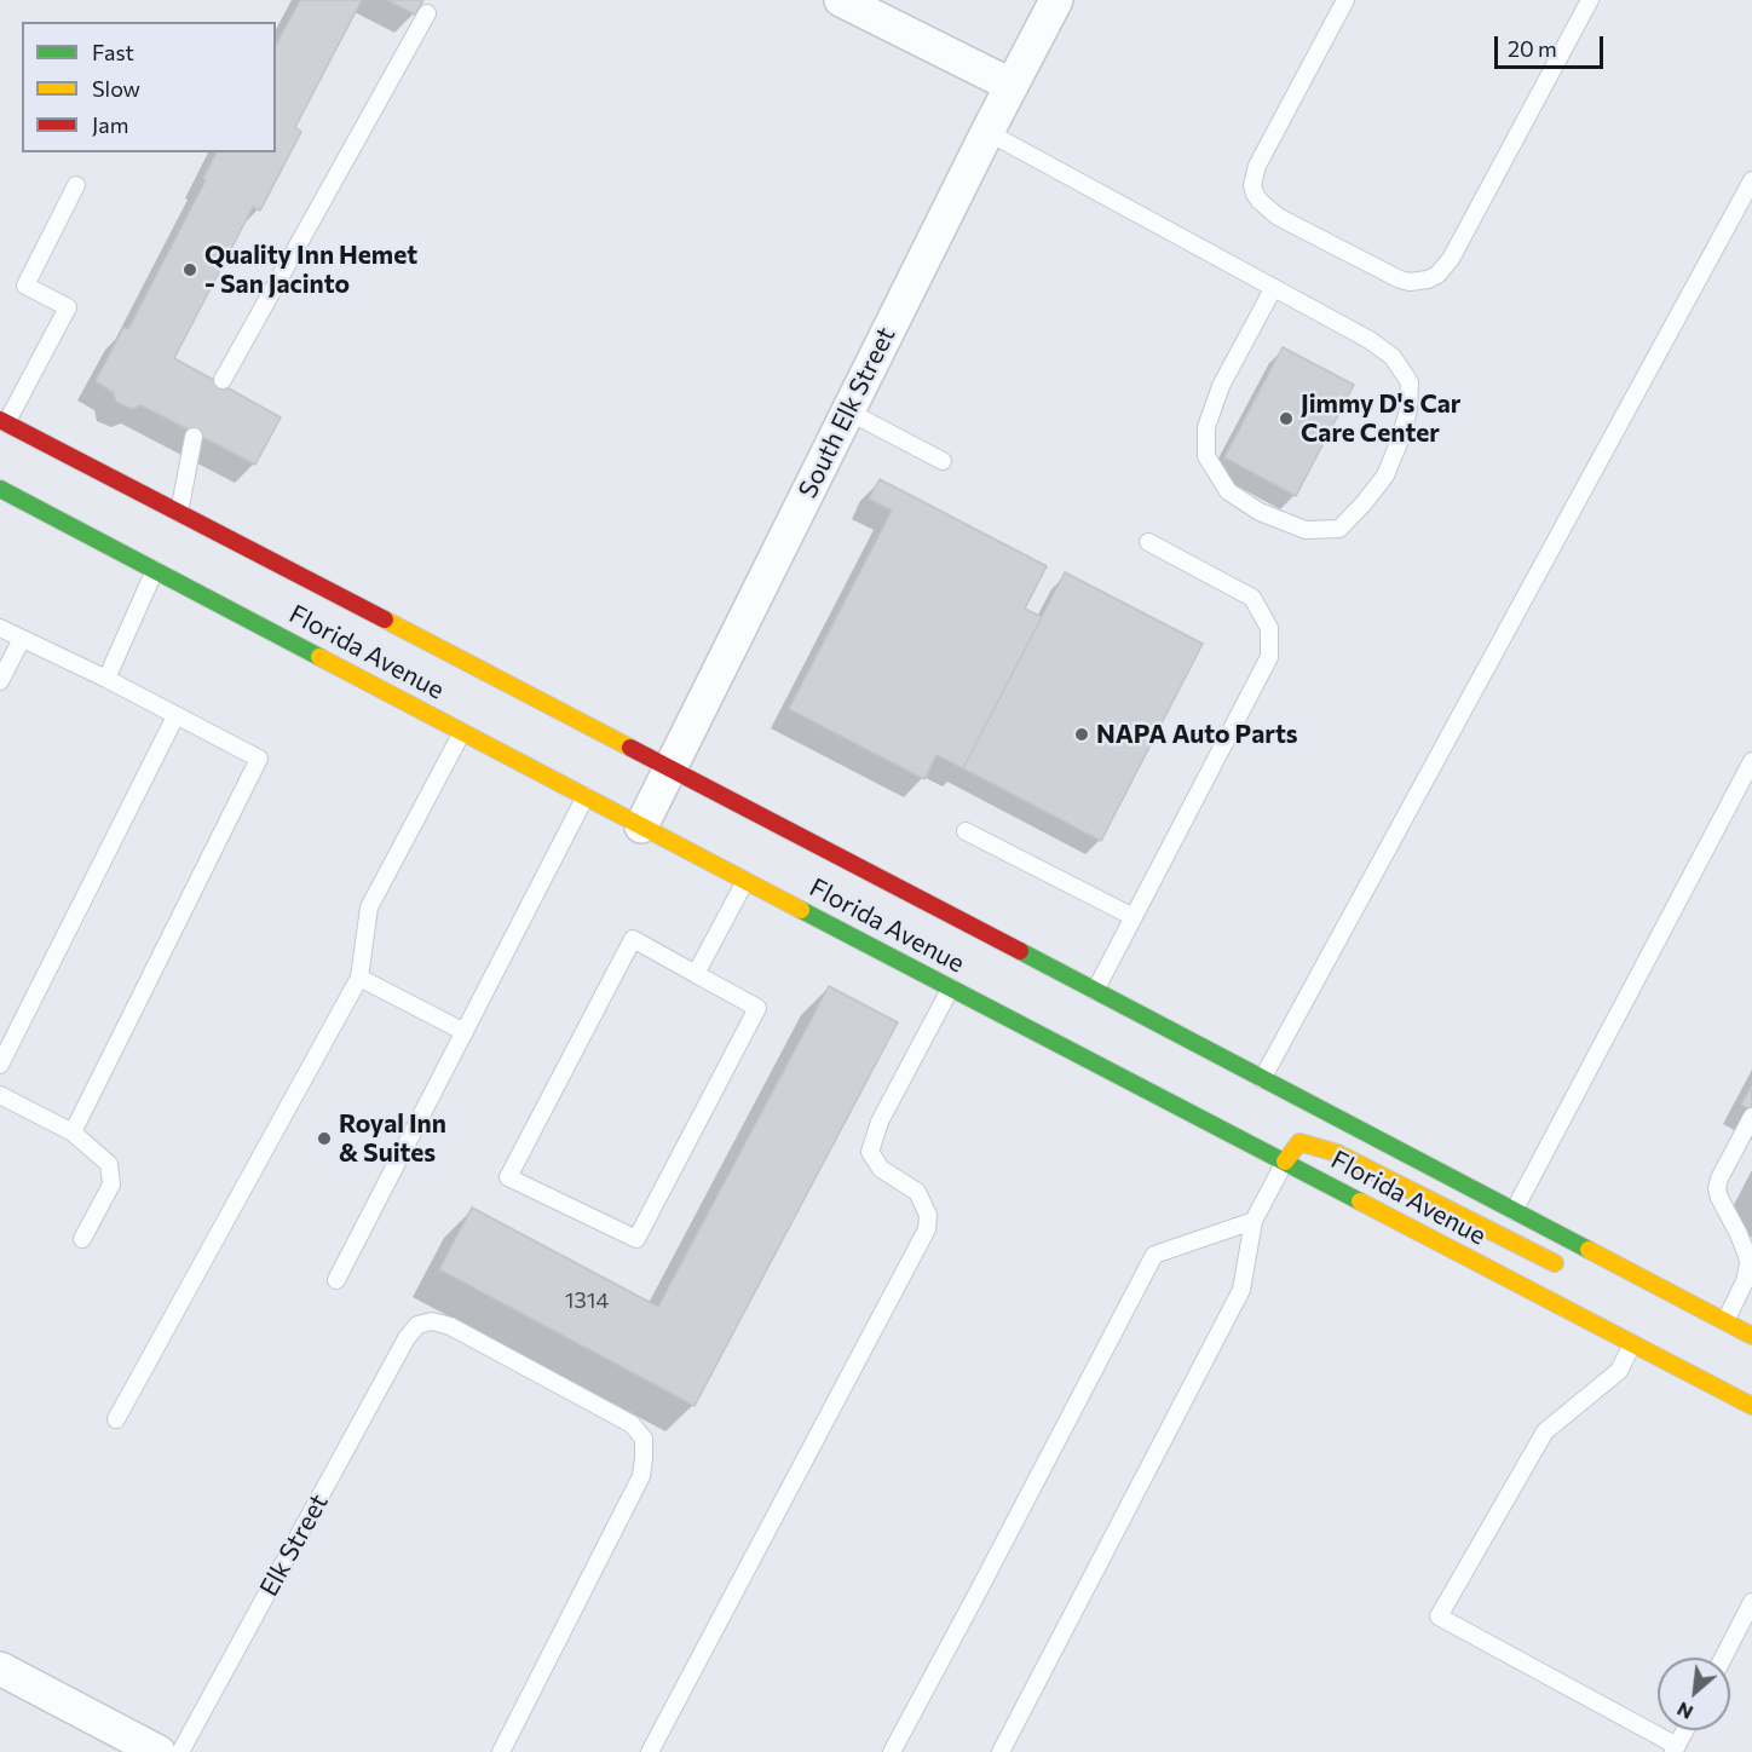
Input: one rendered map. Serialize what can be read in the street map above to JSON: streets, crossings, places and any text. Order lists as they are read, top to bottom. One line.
{"streets":{"main road":["Florida Avenue"],"street":["South Elk Street"],"lane":["Elk Street"]},"crossings":[["South Elk Street","Florida Avenue"]],"places":["Quality Inn Hemet - San Jacinto","Jimmy D's Car Care Center","NAPA Auto Parts","Royal Inn & Suites"],"house_numbers":["1314"],"legend":["Fast","Slow","Jam"],"scale_bar":"20 m","north":"bottom left"}
